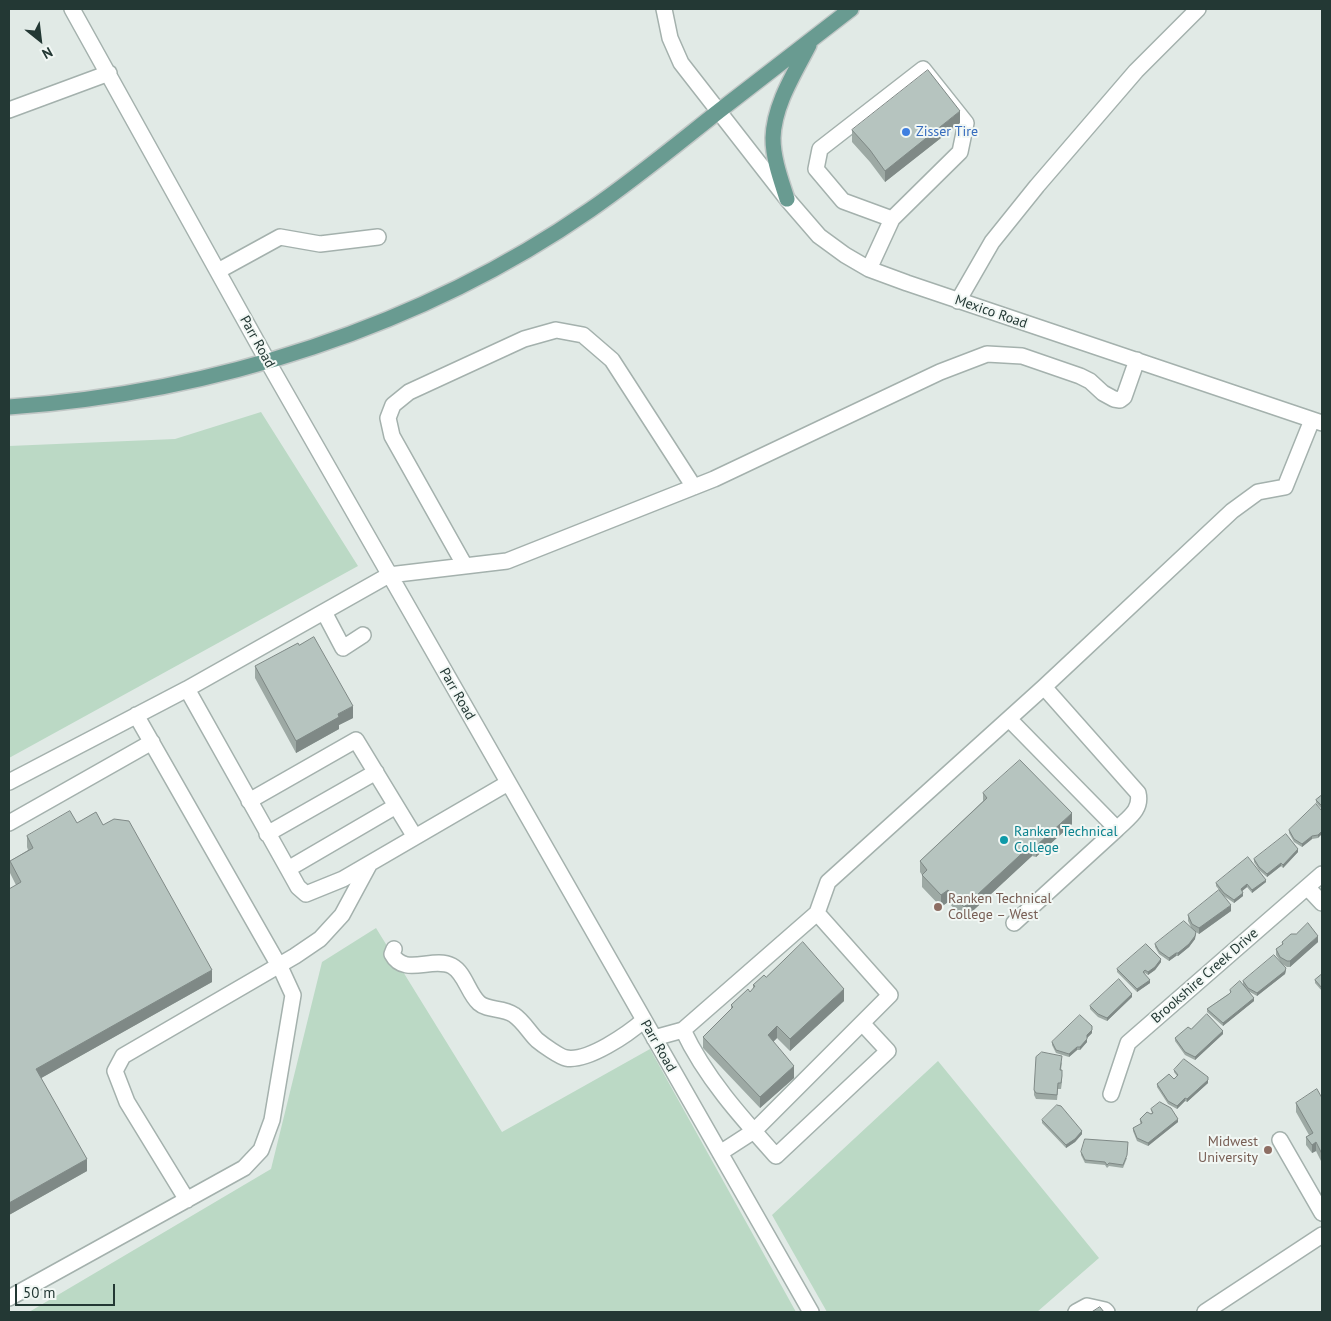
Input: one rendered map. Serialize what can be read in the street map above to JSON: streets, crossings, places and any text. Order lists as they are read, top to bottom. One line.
{"streets":{"street":["Mexico Road","Parr Road","Brookshire Creek Drive"]},"places":["Zisser Tire","Ranken Technical College","Ranken Technical College – West","Midwest University"],"scale_bar":"50 m","north":"bottom right"}
